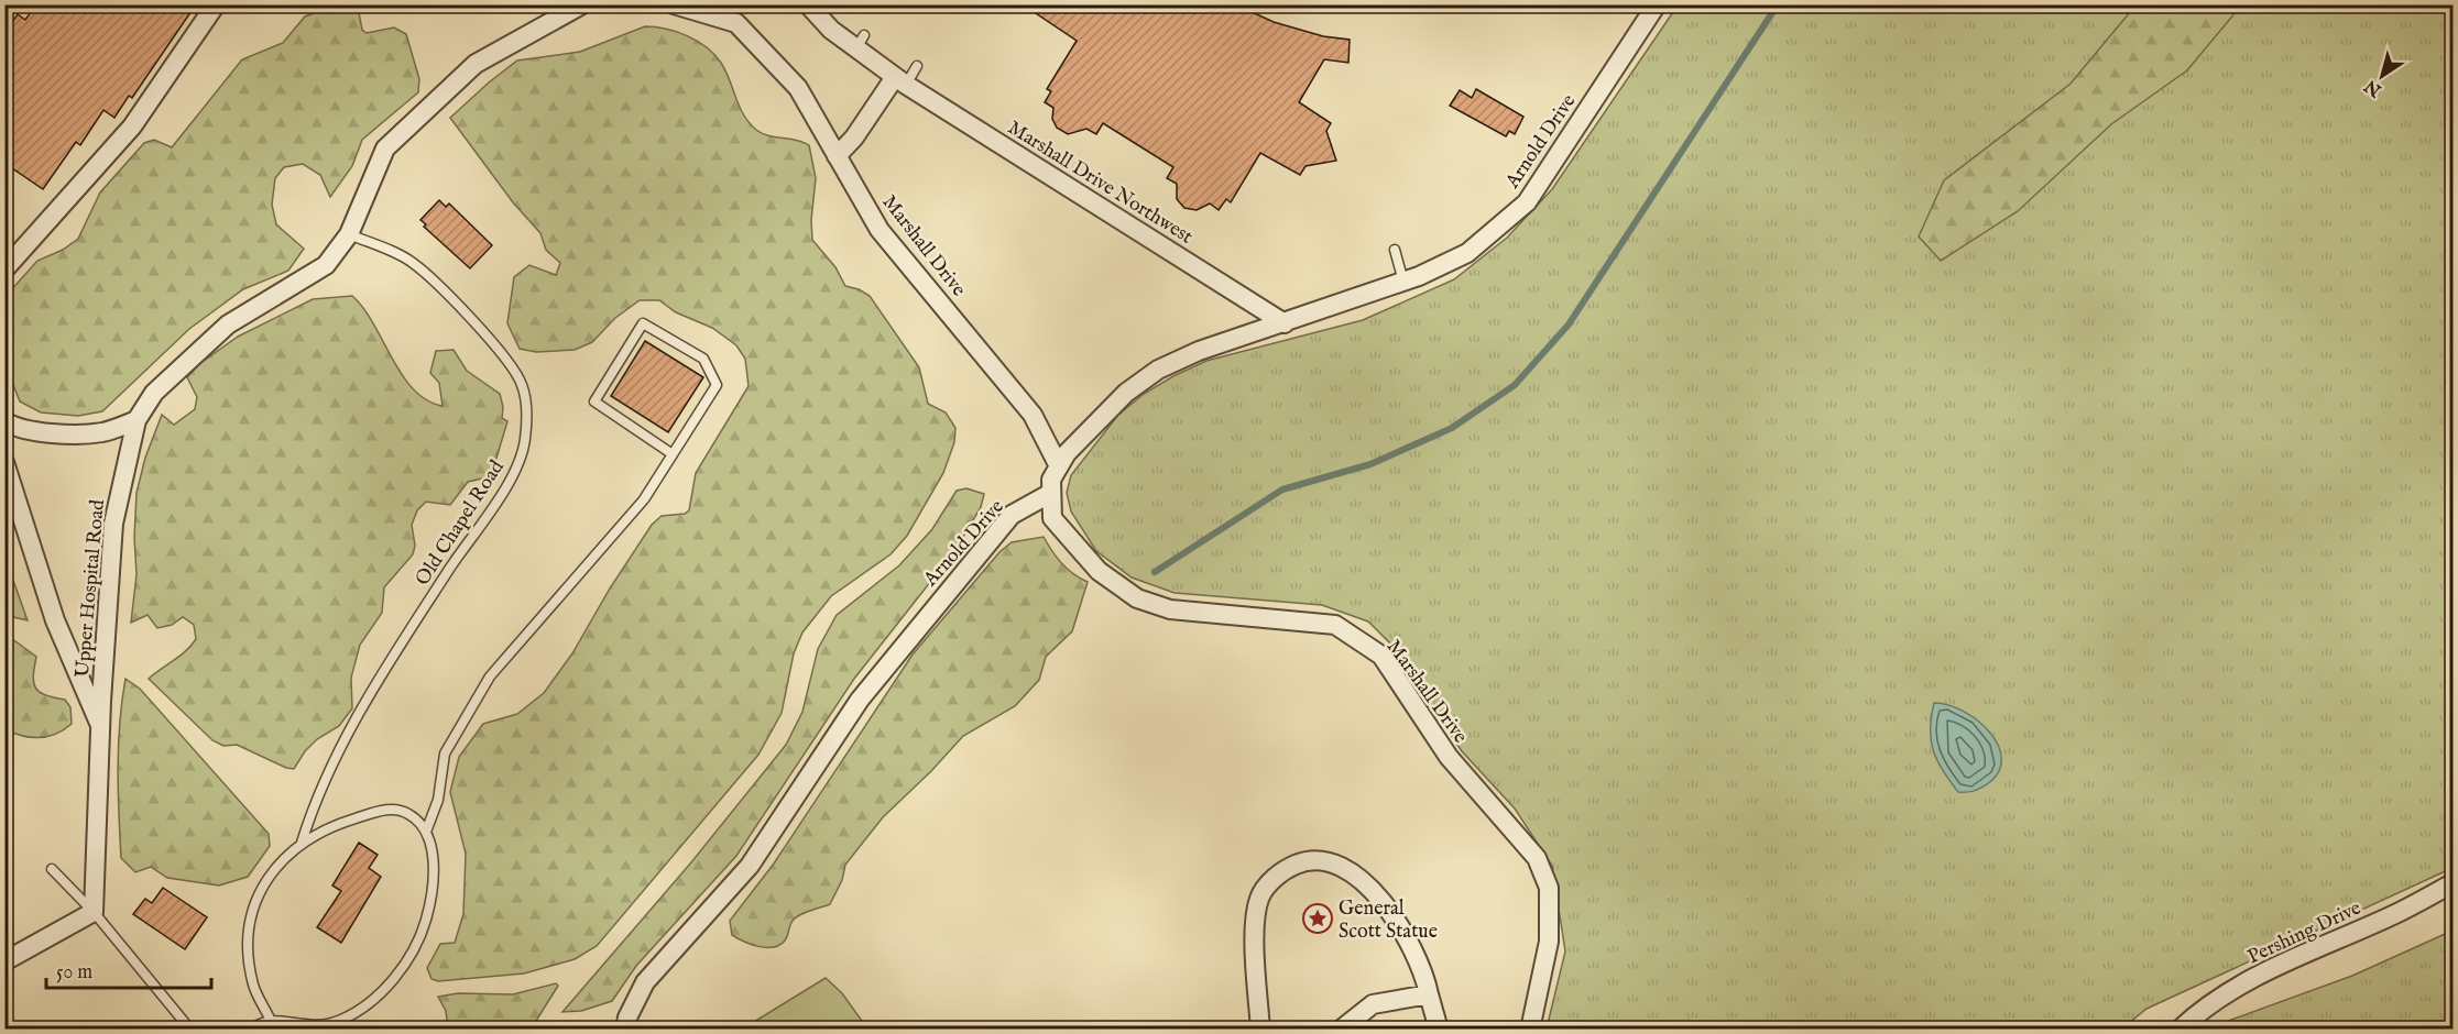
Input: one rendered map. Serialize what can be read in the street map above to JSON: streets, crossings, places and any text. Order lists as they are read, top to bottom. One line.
{"streets":{"street":["Arnold Drive","Marshall Drive Northwest","Marshall Drive","Upper Hospital Road","Pershing Drive"],"lane":["Old Chapel Road"]},"crossings":[["Arnold Drive","Marshall Drive Northwest"],["Arnold Drive","Marshall Drive"],["Old Chapel Road","Upper Hospital Road"]],"places":{"place":["General Scott Statue"]},"scale_bar":"50 m","north":"bottom left"}
